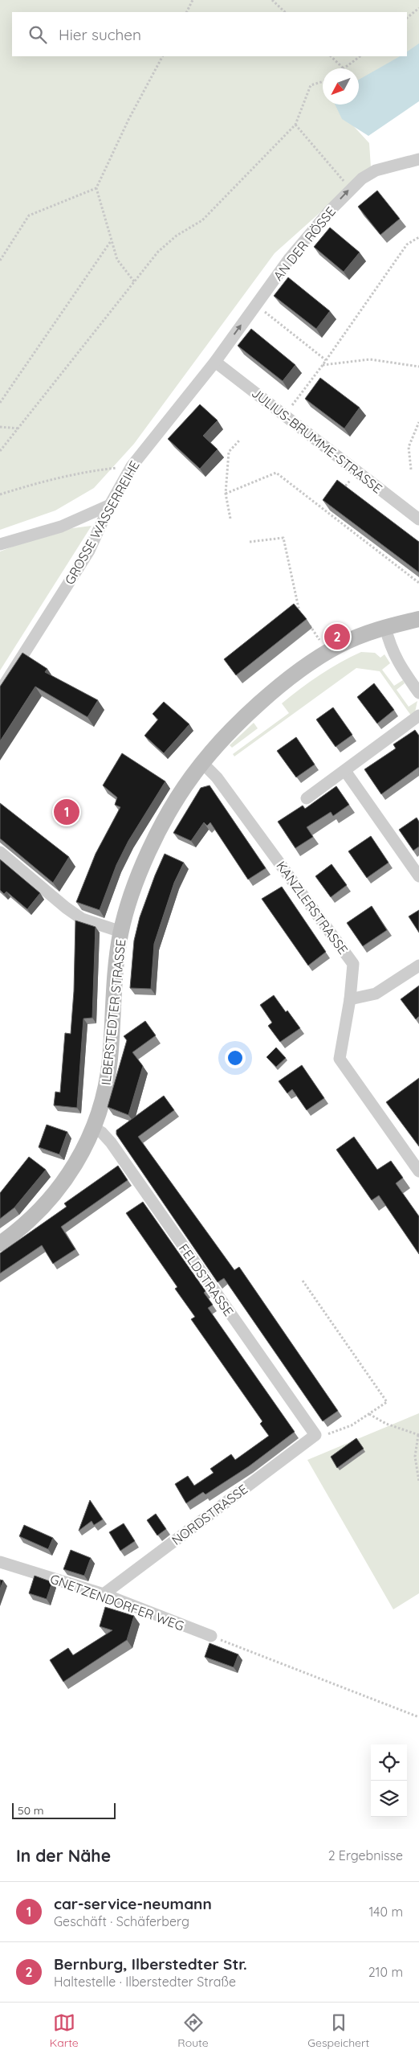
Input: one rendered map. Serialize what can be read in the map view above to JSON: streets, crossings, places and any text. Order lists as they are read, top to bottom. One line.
{"streets":{"street":["AN DER RÖSSE","JULIUS-BRUMME-STRASSE","GROSSE WASSERREIHE","KANZLERSTRASSE","ILBERSTEDTER STRASSE","FELDSTRASSE","NORDSTRASSE","GNETZENDORFER WEG"]},"crossings":[["AN DER RÖSSE","JULIUS-BRUMME-STRASSE"],["AN DER RÖSSE","GROSSE WASSERREIHE"],["JULIUS-BRUMME-STRASSE","GROSSE WASSERREIHE"],["KANZLERSTRASSE","ILBERSTEDTER STRASSE"],["ILBERSTEDTER STRASSE","FELDSTRASSE"],["FELDSTRASSE","NORDSTRASSE"],["NORDSTRASSE","GNETZENDORFER WEG"]],"one_way":["AN DER RÖSSE"],"scale_bar":"50 m","north":"bottom left","page":{"search":"Hier suchen","pins":["2","1"],"scale":"50 m","heading":["In der Nähe","2 Ergebnisse"],"list":[{"mark":"1","name":"car-service-neumann","note":"Geschäft · Schäferberg","value":"140 m"},{"mark":"2","name":"Bernburg, Ilberstedter Str.","note":"Haltestelle · Ilberstedter Straße","value":"210 m"}],"nav":["Karte","Route","Gespeichert"]}}
